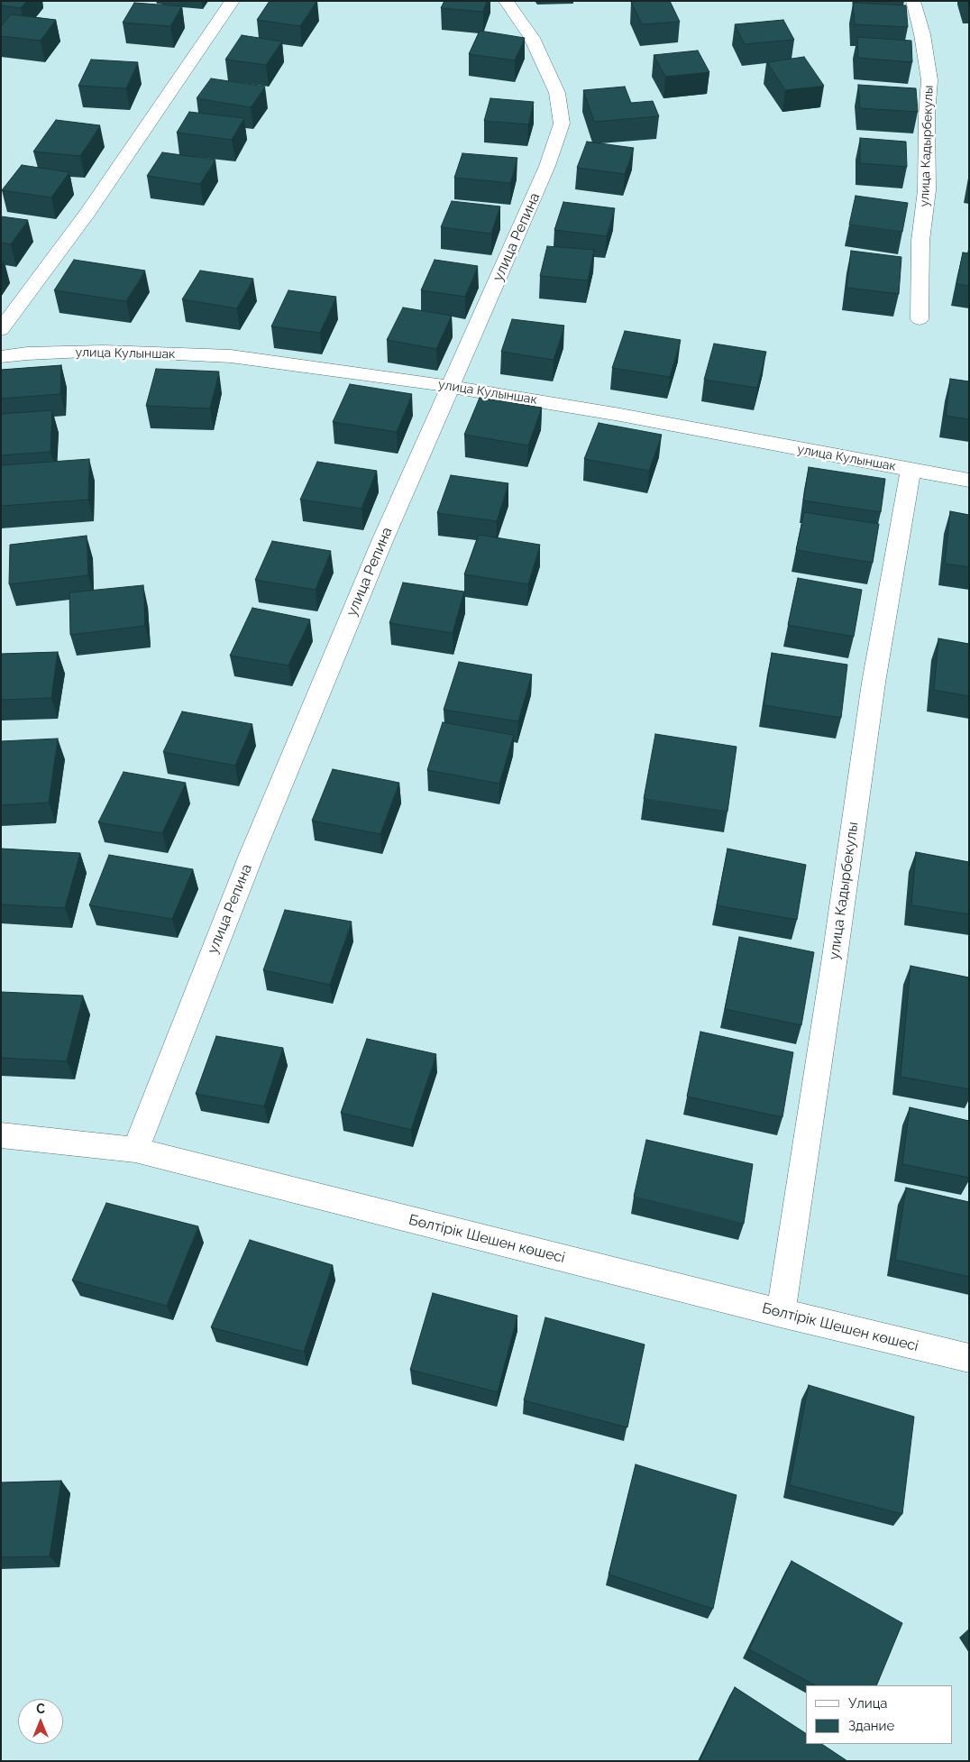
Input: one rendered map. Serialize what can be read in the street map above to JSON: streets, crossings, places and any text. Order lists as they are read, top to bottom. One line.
{"streets":{"street":["улица Кадырбекулы","улица Репина","улица Кулыншак","Бөлтірік Шешен көшесі"]},"crossings":[["улица Кадырбекулы","улица Кулыншак"],["улица Кадырбекулы","Бөлтірік Шешен көшесі"],["улица Репина","улица Кулыншак"],["улица Репина","Бөлтірік Шешен көшесі"]],"legend":["Улица","Здание"],"north":"top"}
